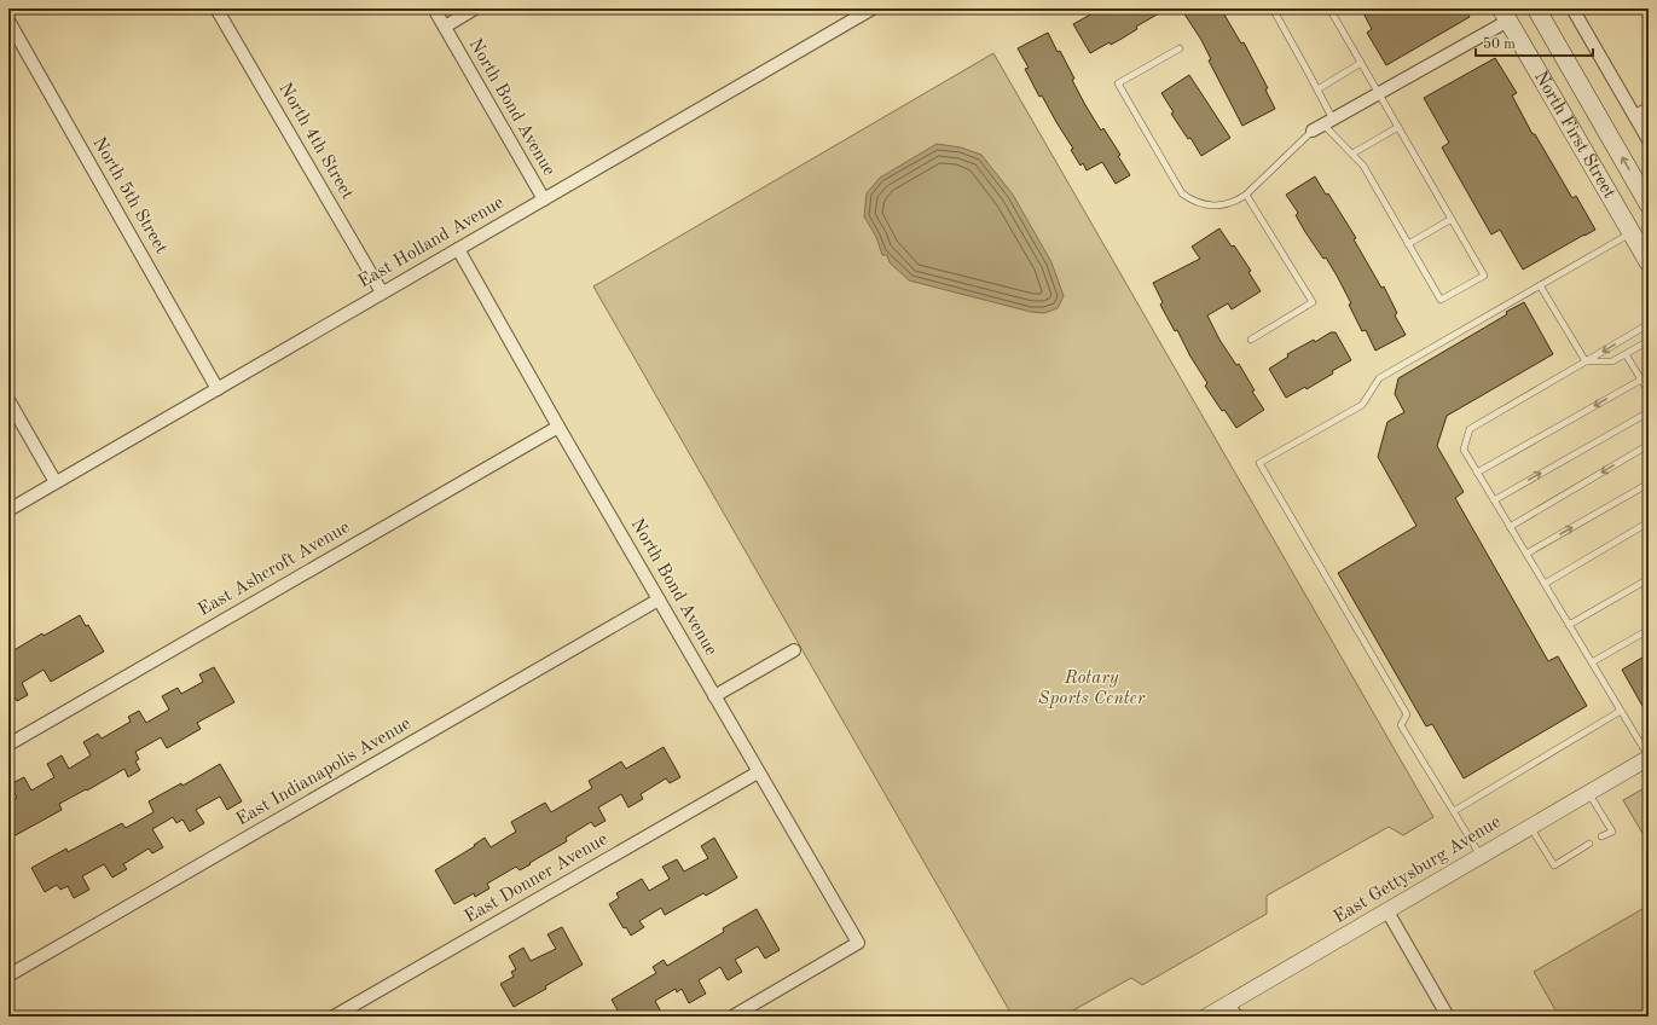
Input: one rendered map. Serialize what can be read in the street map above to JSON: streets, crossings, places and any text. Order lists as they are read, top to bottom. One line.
{"streets":{"main road":["North First Street"],"street":["North Bond Avenue","North 4th Street","North 5th Street","East Holland Avenue","East Ashcroft Avenue","East Indianapolis Avenue","East Gettysburg Avenue","East Donner Avenue"]},"crossings":[["North Bond Avenue","East Holland Avenue"],["North Bond Avenue","East Ashcroft Avenue"],["North Bond Avenue","East Indianapolis Avenue"],["North Bond Avenue","East Donner Avenue"],["North 4th Street","East Holland Avenue"],["North 5th Street","East Holland Avenue"]],"parks":["Rotary Sports Center"],"scale_bar":"50 m"}
